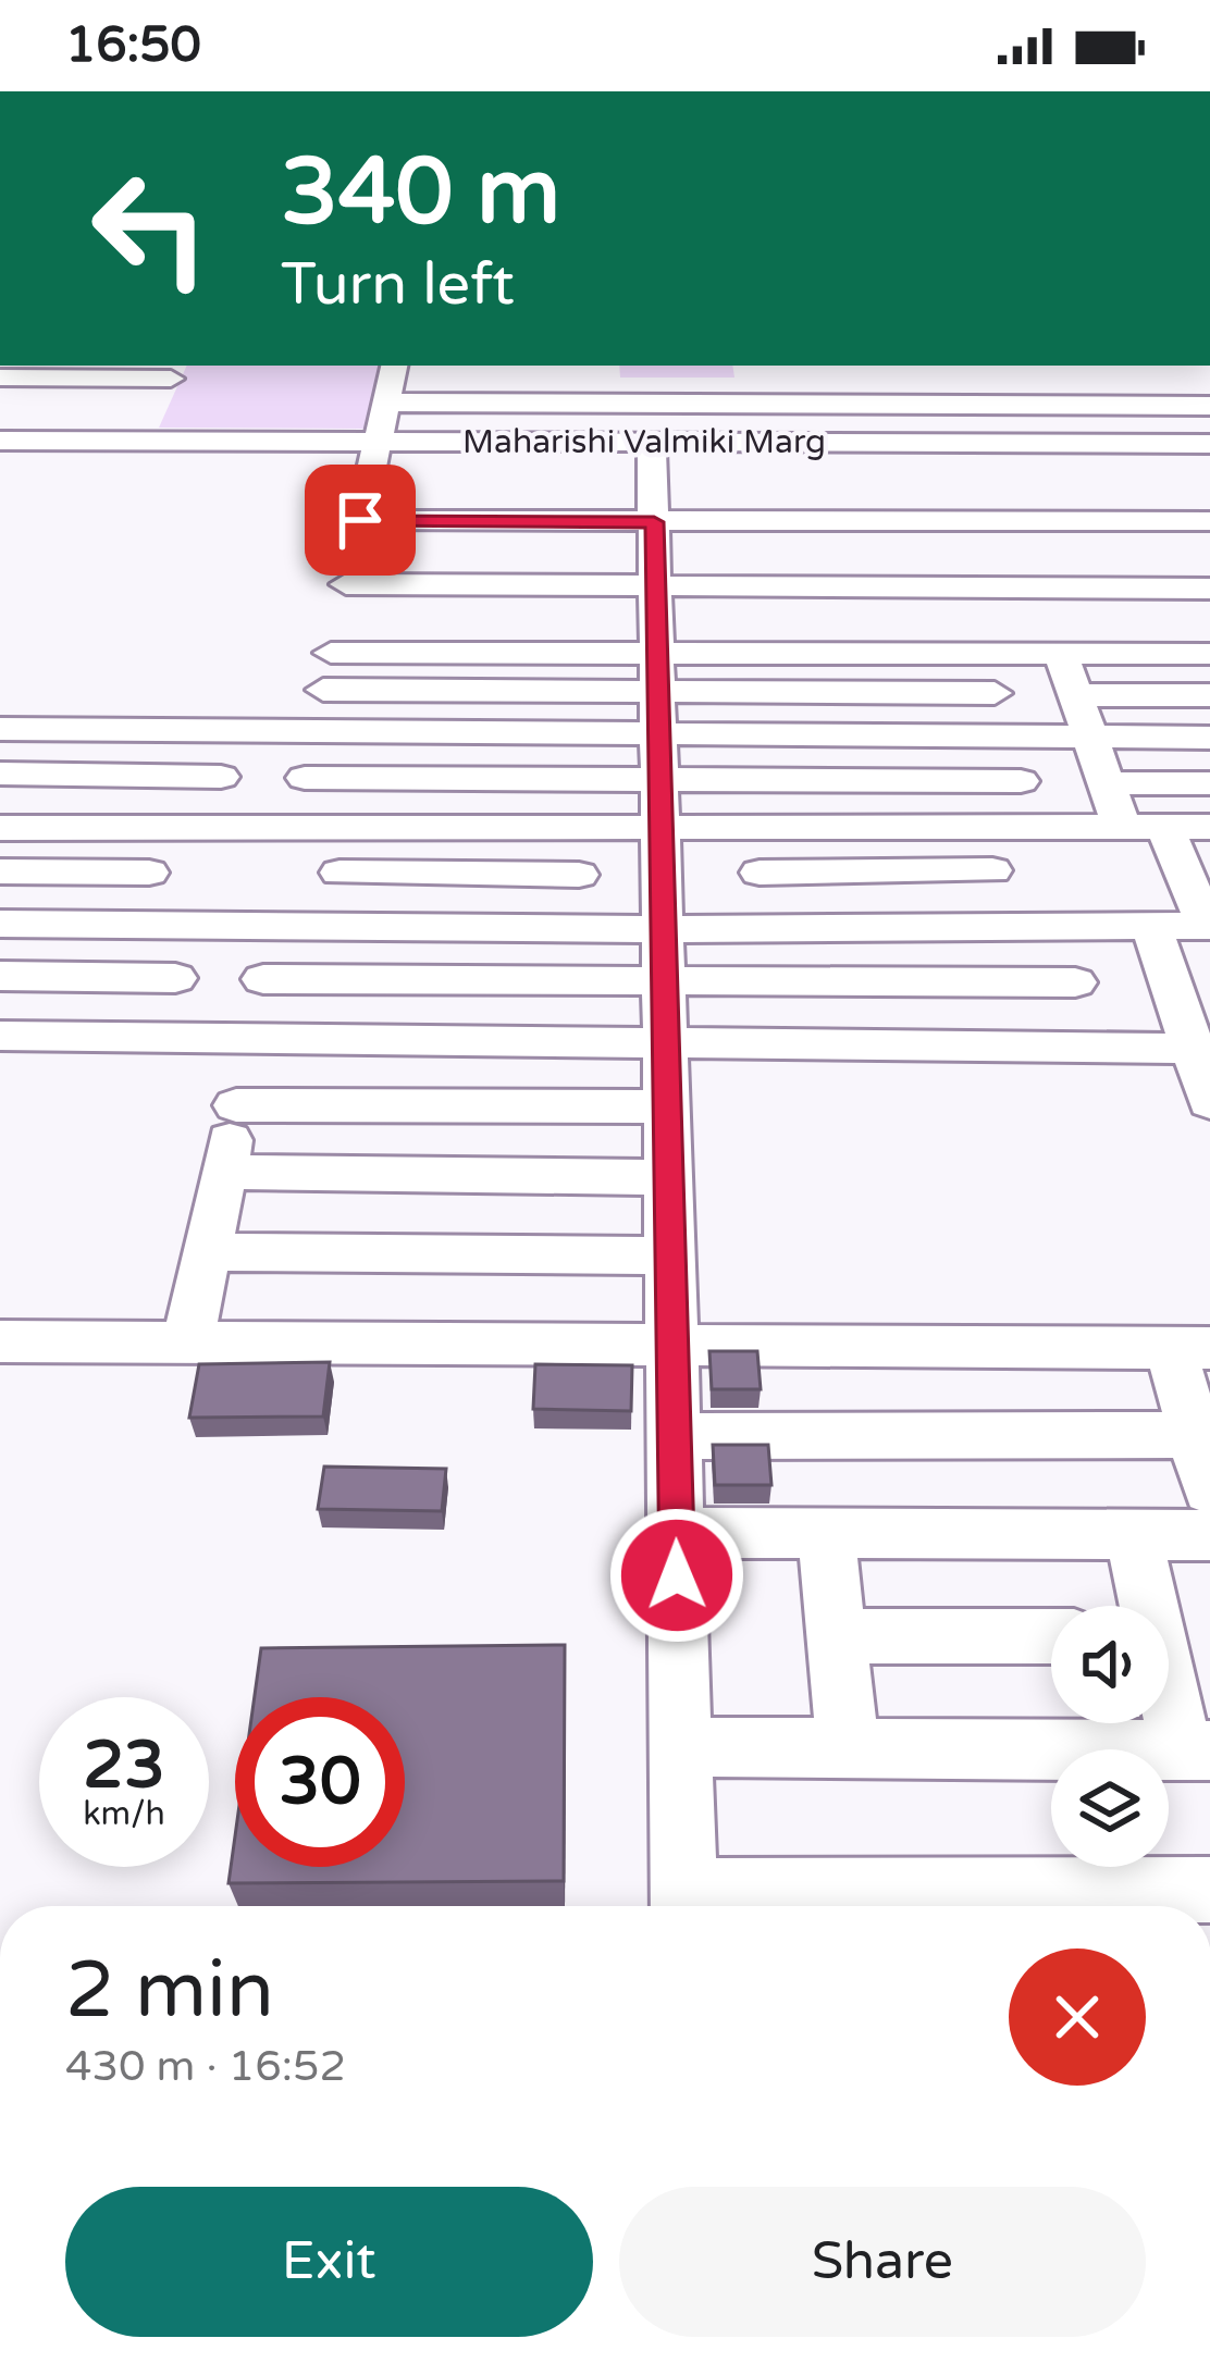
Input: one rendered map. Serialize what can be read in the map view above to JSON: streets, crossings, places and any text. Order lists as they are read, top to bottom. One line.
{"streets":{"street":["Maharishi Valmiki Marg"]},"page":{"status":"16:50","turn":["340 m","Turn left"],"speed":"23 km/h","limit":"30","heading":["2 min","430 m · 16:52"],"buttons":["Exit","Share"]}}
